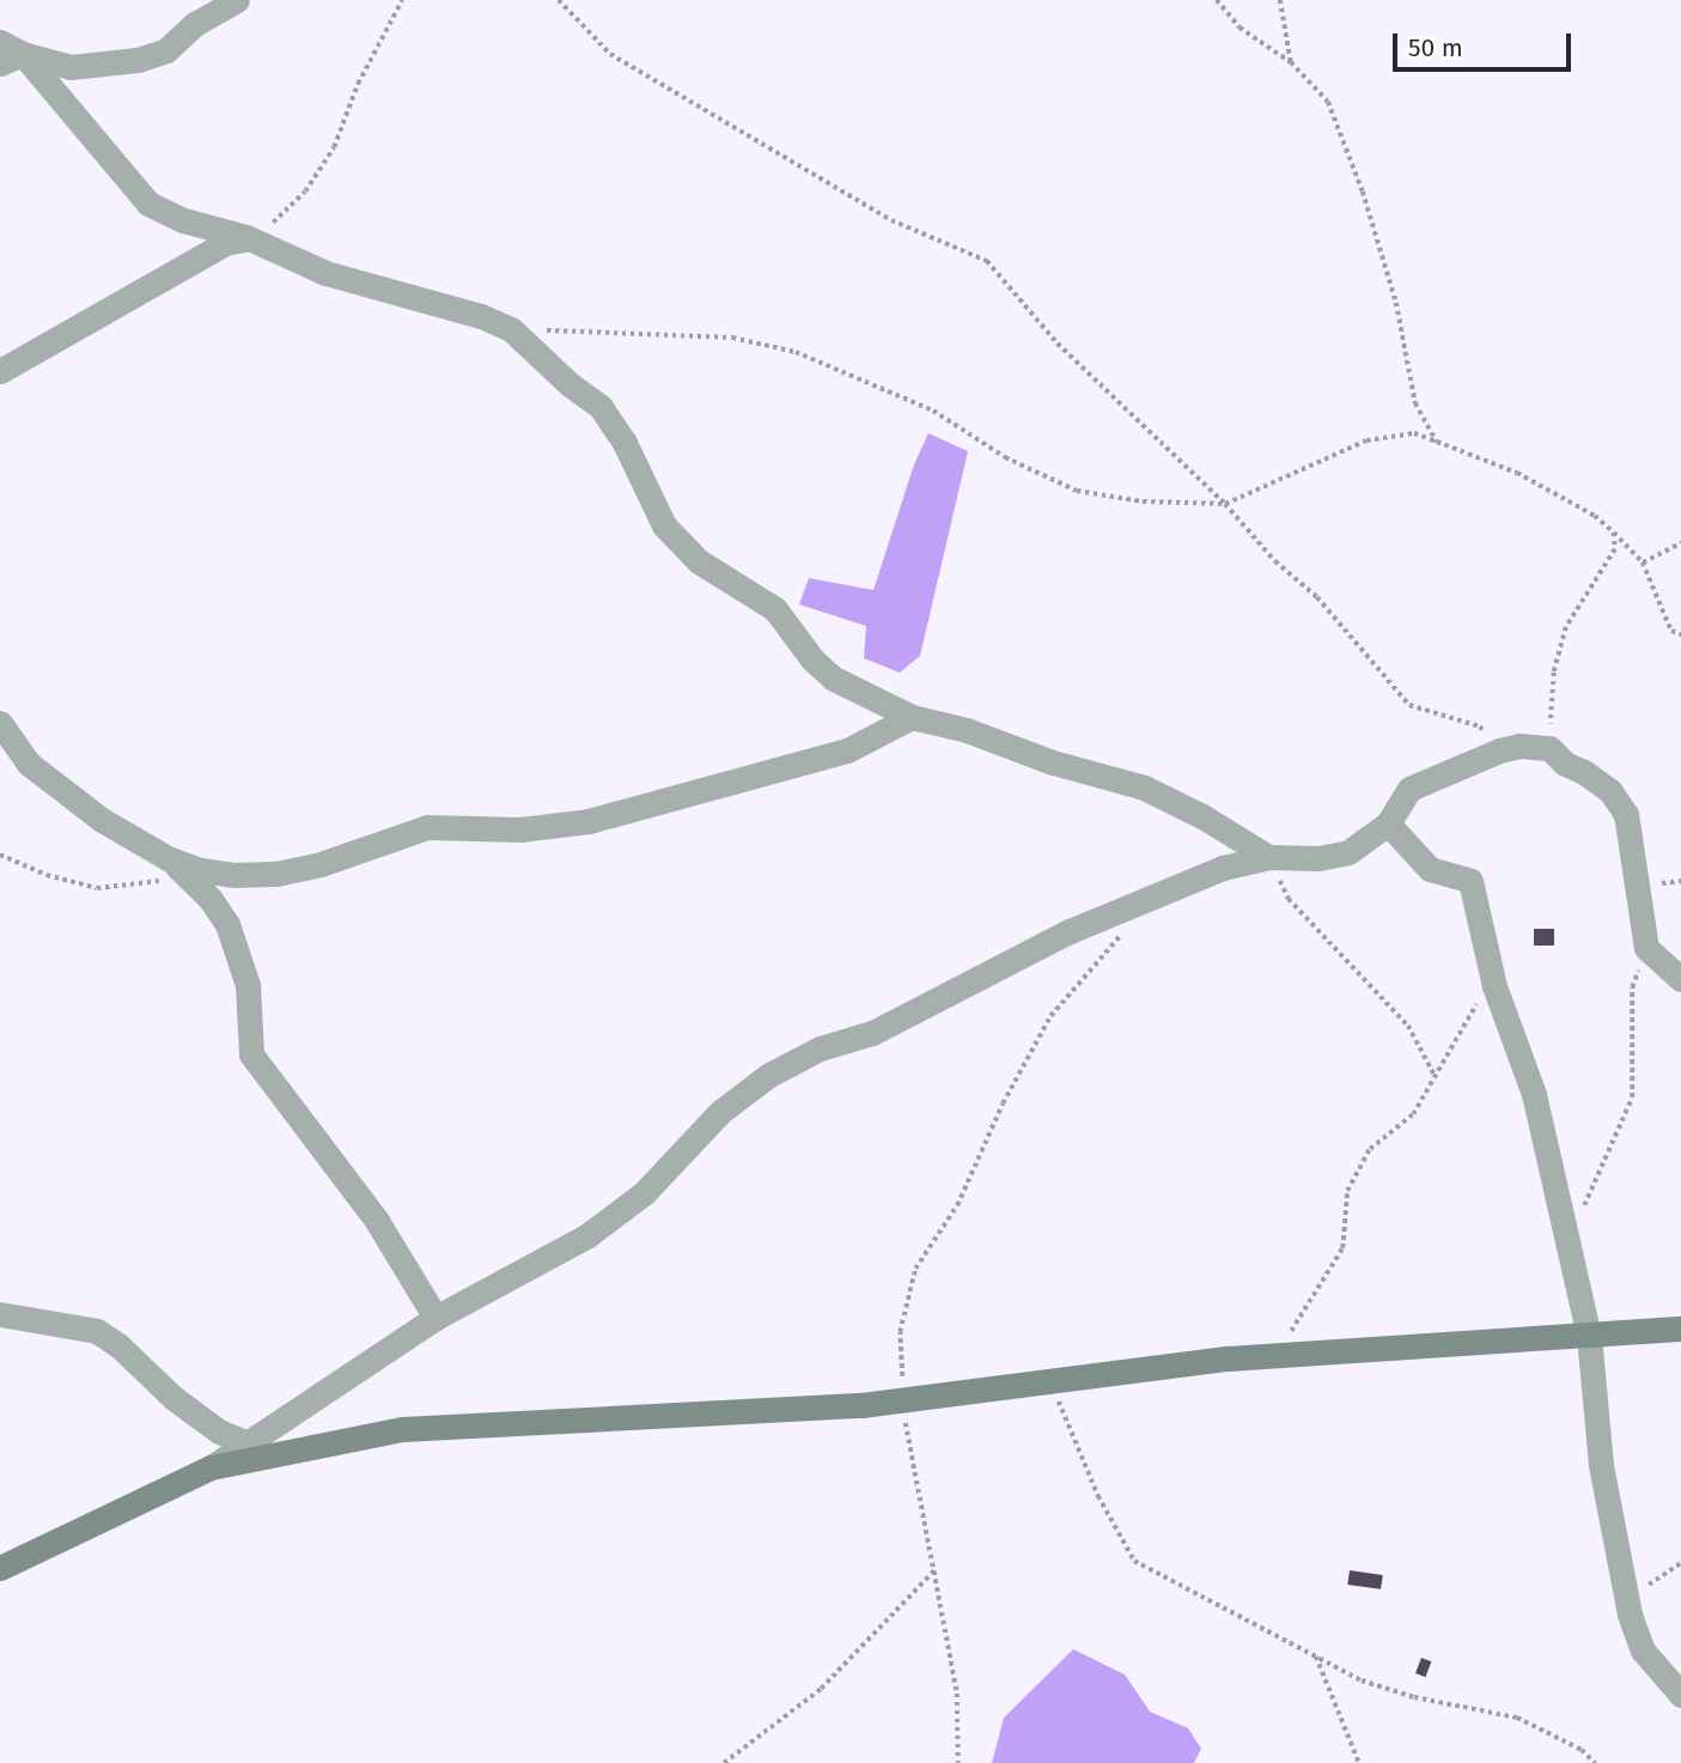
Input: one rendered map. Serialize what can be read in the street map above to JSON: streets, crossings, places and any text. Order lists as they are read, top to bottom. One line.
{"scale_bar":"50 m"}
